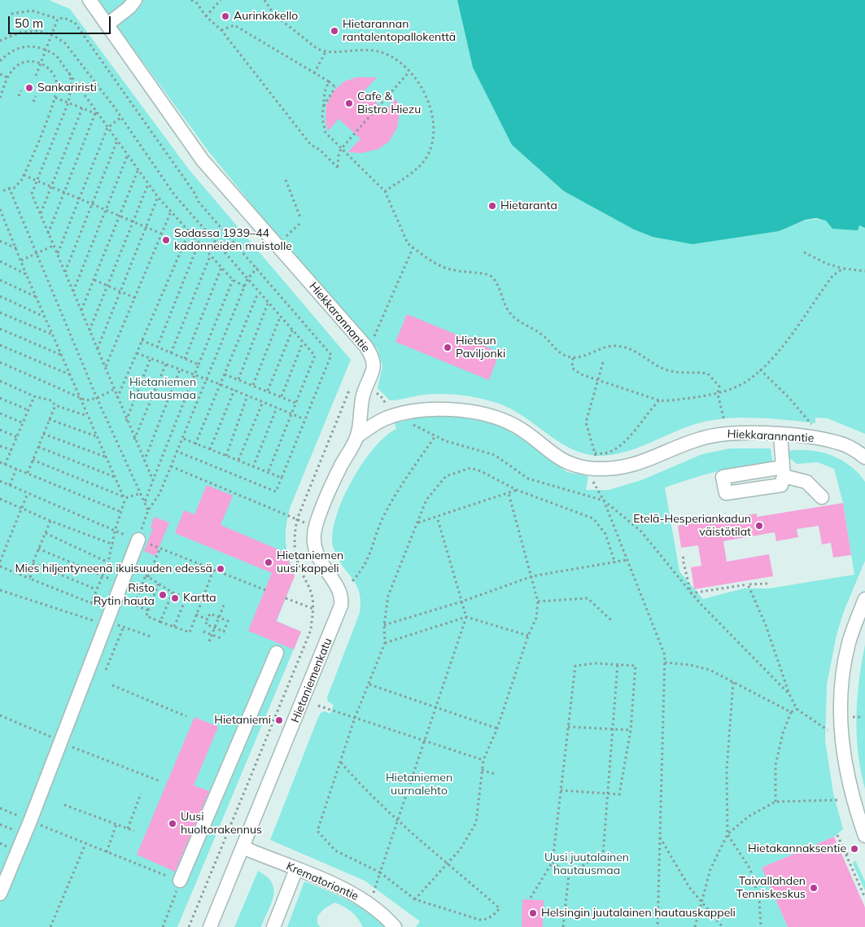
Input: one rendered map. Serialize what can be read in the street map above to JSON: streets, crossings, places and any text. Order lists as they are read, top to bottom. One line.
{"streets":{"street":["Hiekkarannantie","Hietaniemenkatu","Krematoriontie"]},"crossings":[["Hiekkarannantie","Hietaniemenkatu"],["Hietaniemenkatu","Krematoriontie"]],"parks":["Hietaniemen hautausmaa","Hietaniemen uurnalehto","Uusi juutalainen hautausmaa"],"places":["Aurinkokello","Hietarannan rantalentopallokenttä","Sankariristi","Cafe & Bistro Hiezu","Hietaranta","Sodassa 1939–44 kadonneiden muistolle","Hietsun Paviljonki","Etelä-Hesperiankadun väistötilat","Hietaniemen uusi kappeli","Mies hiljentyneenä ikuisuuden edessä","Risto Rytin hauta","Kartta","Hietaniemi","Uusi huoltorakennus","Hietakannaksentie","Taivallahden Tenniskeskus","Helsingin juutalainen hautauskappeli"],"scale_bar":"50 m"}
